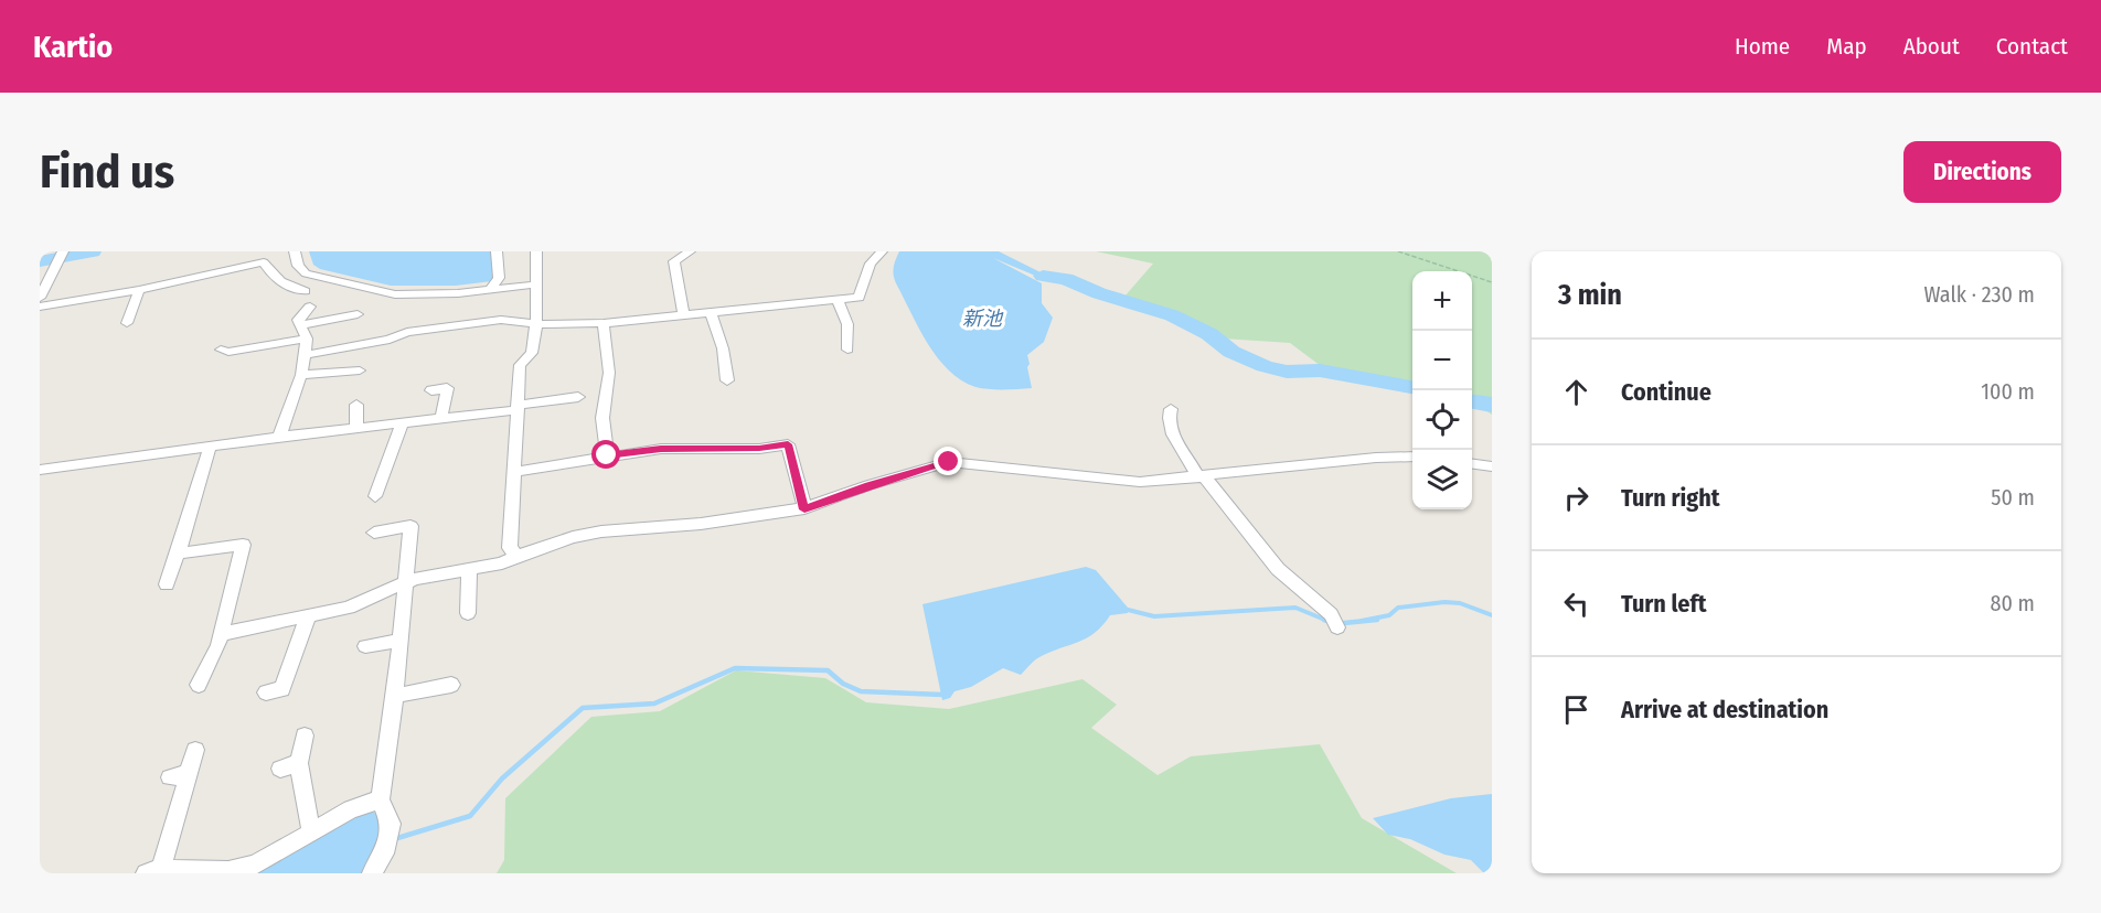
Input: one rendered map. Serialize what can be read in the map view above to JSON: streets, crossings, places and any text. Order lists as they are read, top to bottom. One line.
{"water":["新池"],"page":{"header":"Kartio","nav":["Home","Map","About","Contact"],"buttons":"Directions","title":"Find us","heading":["3 min","Walk · 230 m"],"map_buttons":["+","−"],"list":[["Continue","100 m"],["Turn right","50 m"],["Turn left","80 m"],"Arrive at destination"]}}
